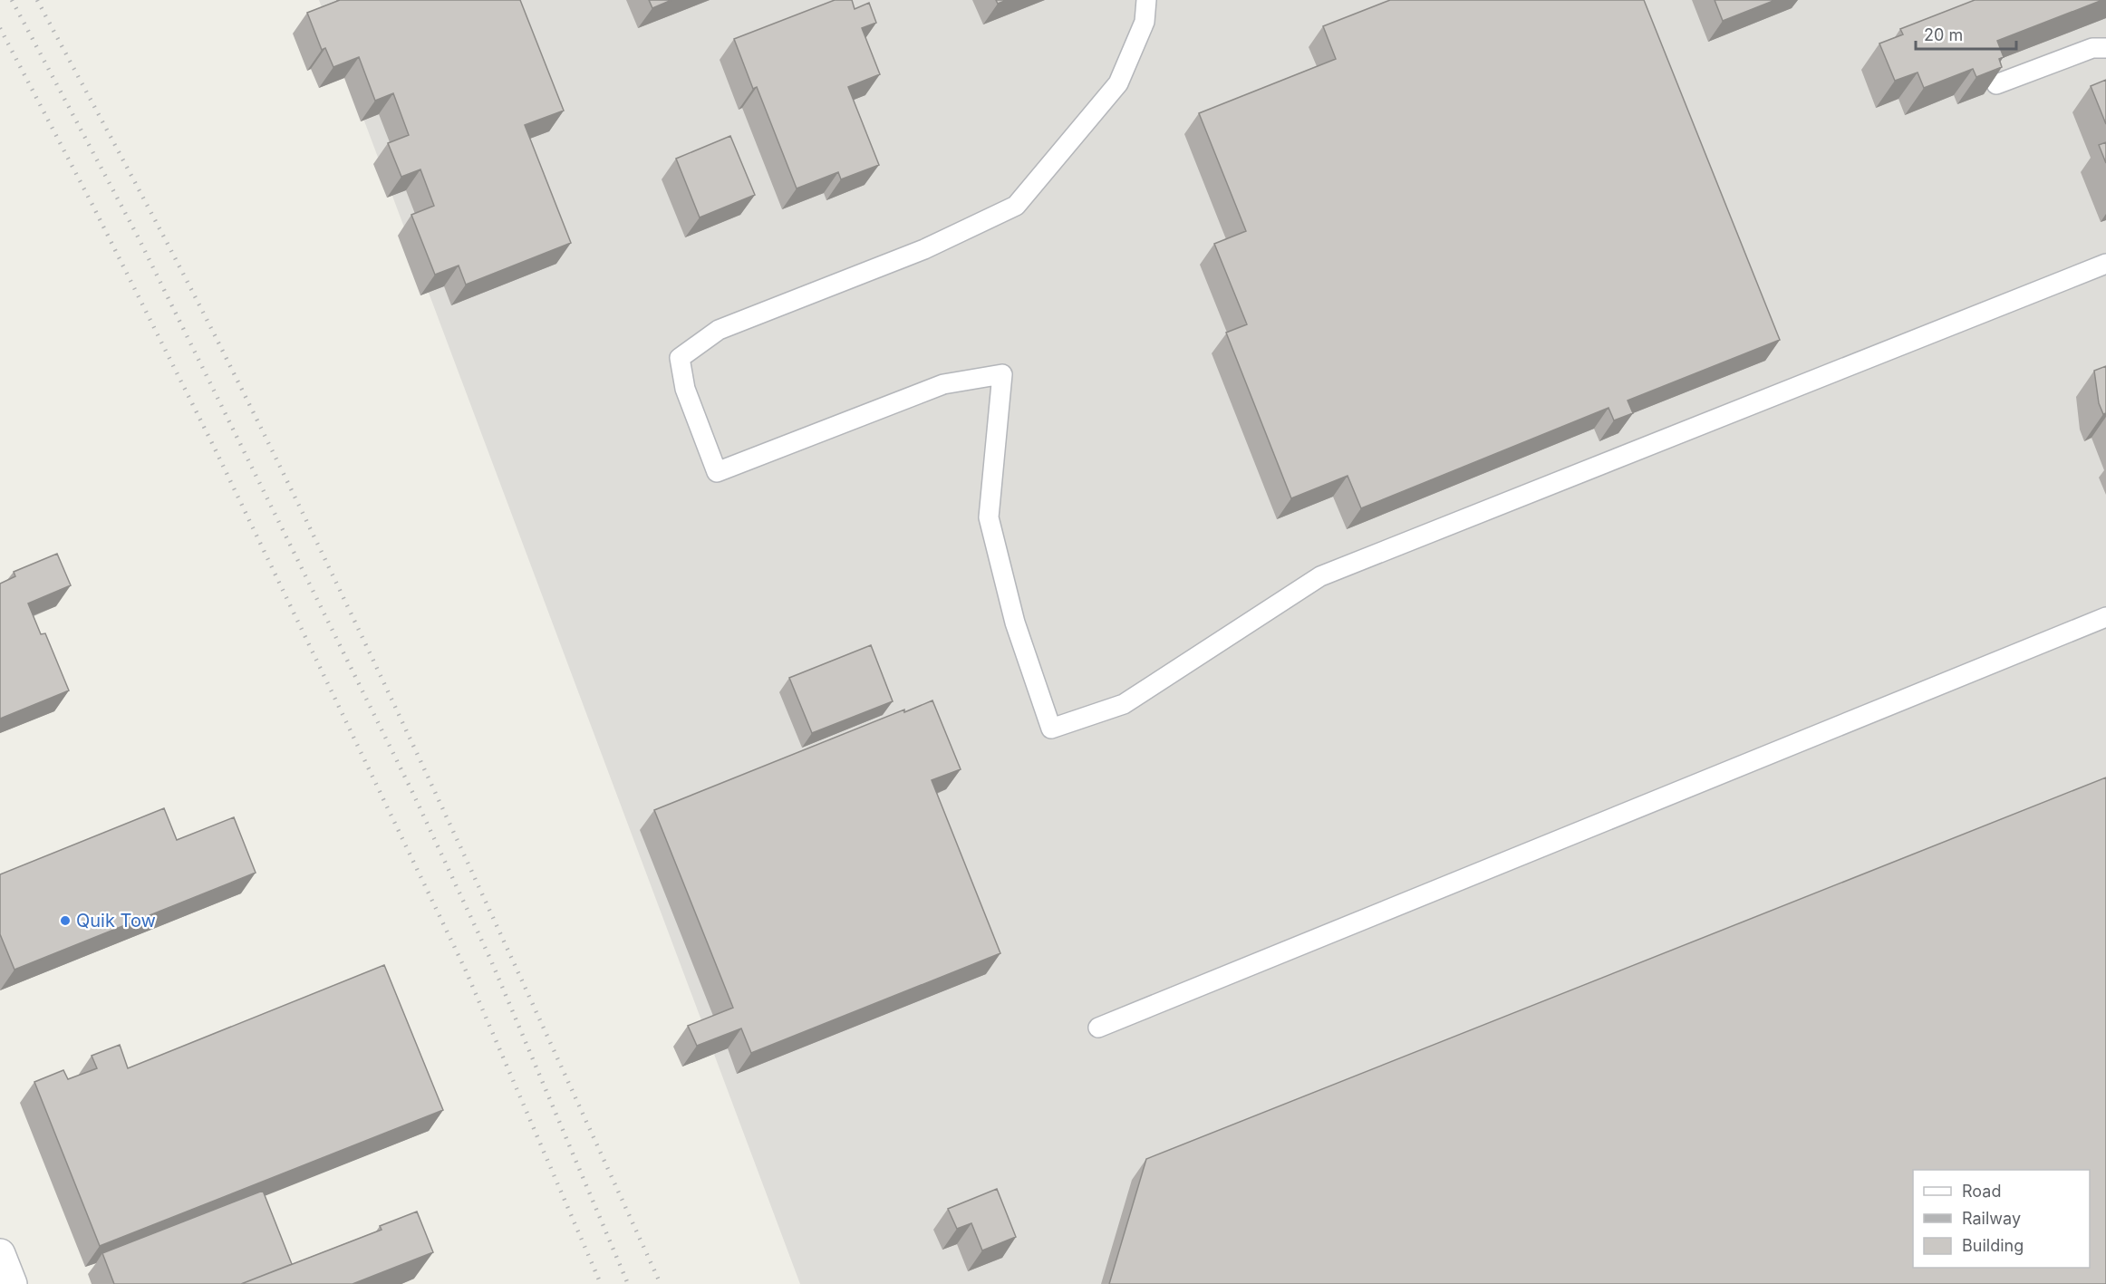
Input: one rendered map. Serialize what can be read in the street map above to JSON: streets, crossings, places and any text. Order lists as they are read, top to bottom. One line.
{"places":["Quik Tow"],"legend":["Road","Railway","Building"],"scale_bar":"20 m"}
